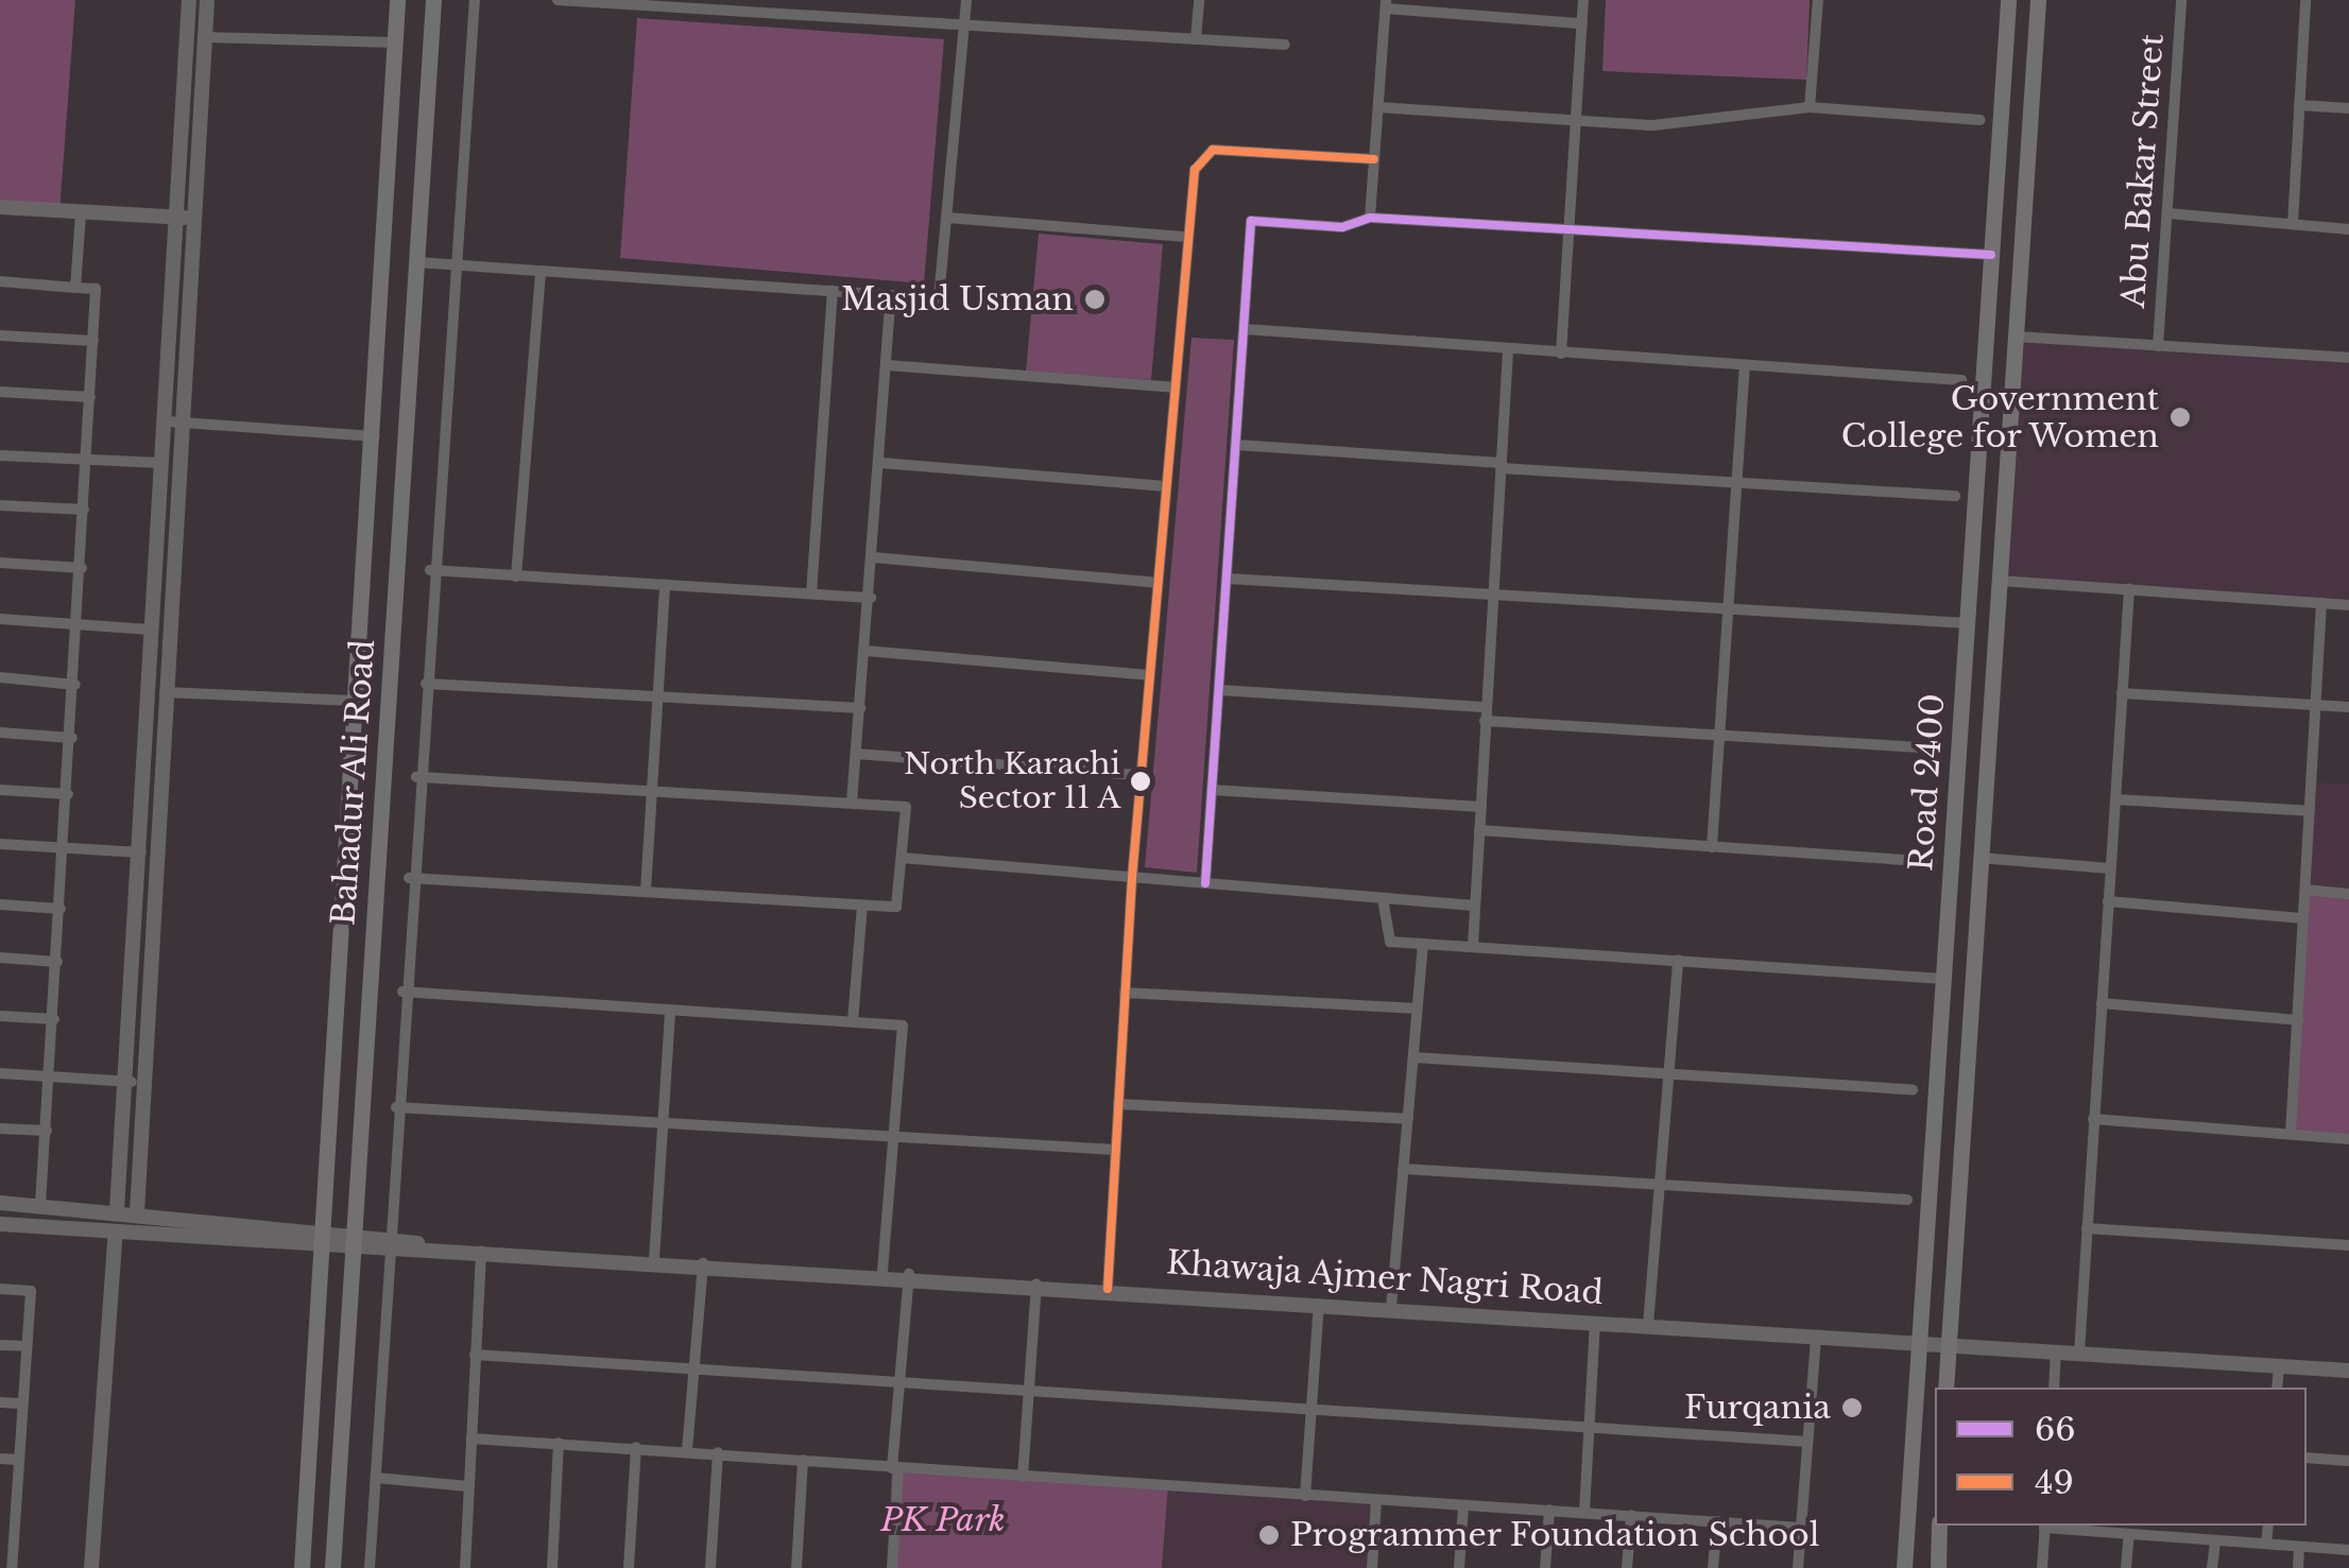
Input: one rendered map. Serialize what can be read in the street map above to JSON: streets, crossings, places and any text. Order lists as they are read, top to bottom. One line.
{"streets":{"main road":["Bahadur Ali Road","Road 2400"],"street":["Abu Bakar Street","Khawaja Ajmer Nagri Road"]},"crossings":[["Bahadur Ali Road","Khawaja Ajmer Nagri Road"],["Road 2400","Khawaja Ajmer Nagri Road"]],"parks":["PK Park"],"places":["Masjid Usman","Government College for Women","North Karachi Sector 11 A","Furqania","Programmer Foundation School"],"lines":["transit line 49","transit line 66"],"legend":["66","49"]}
